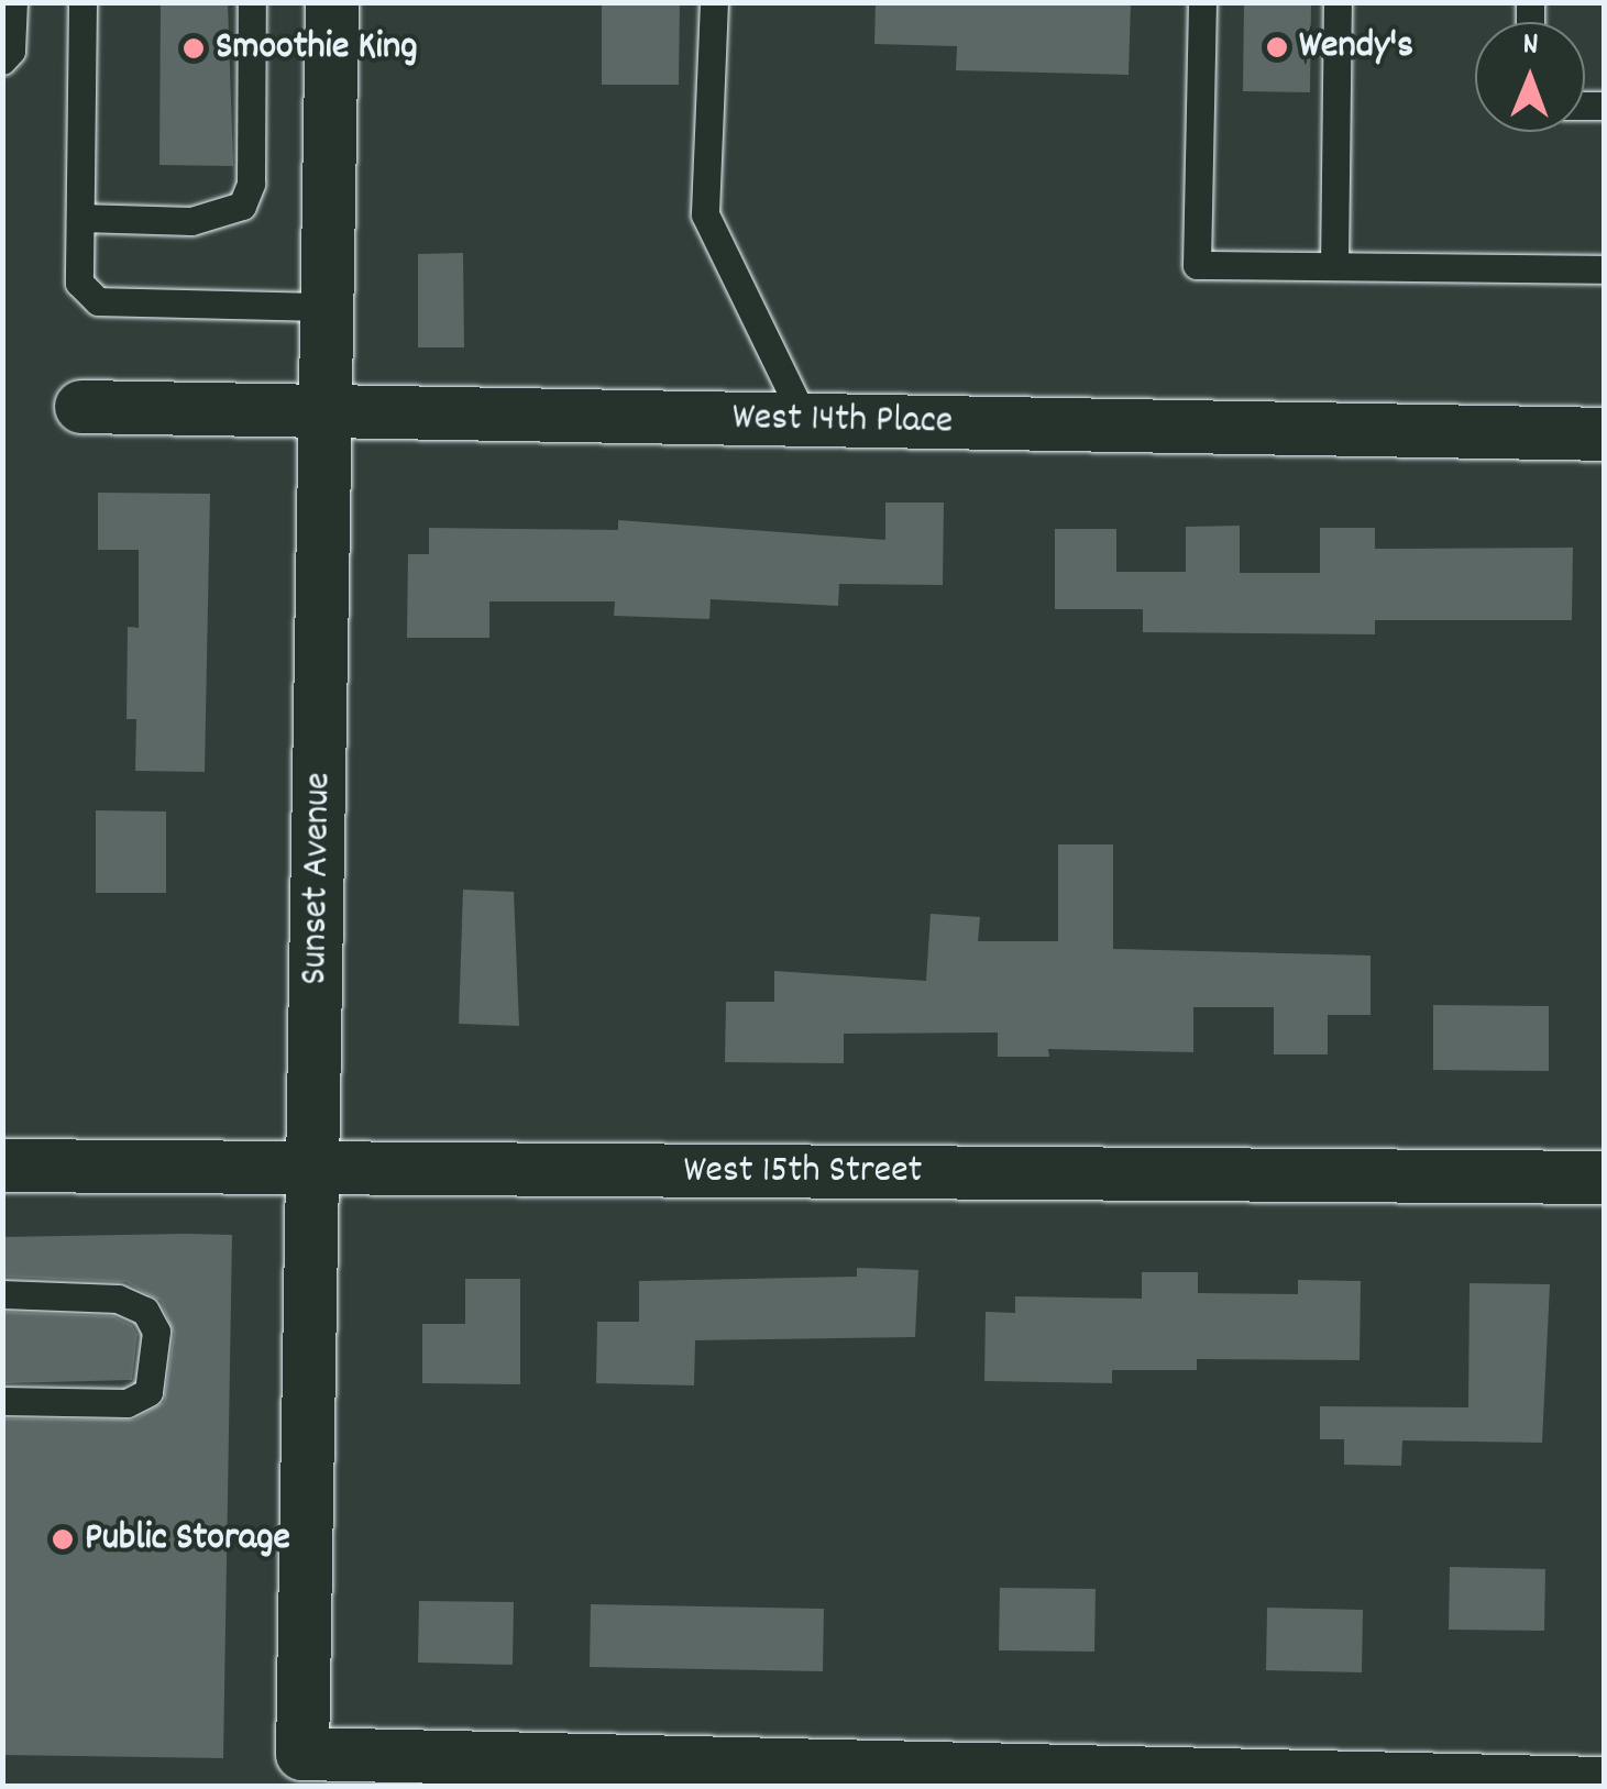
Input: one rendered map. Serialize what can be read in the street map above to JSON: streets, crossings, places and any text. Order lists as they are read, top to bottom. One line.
{"streets":{"street":["West 14th Place","Sunset Avenue","West 15th Street"]},"crossings":[["West 14th Place","Sunset Avenue"],["Sunset Avenue","West 15th Street"]],"places":["Wendy's","Smoothie King","Public Storage"],"north":"top"}
